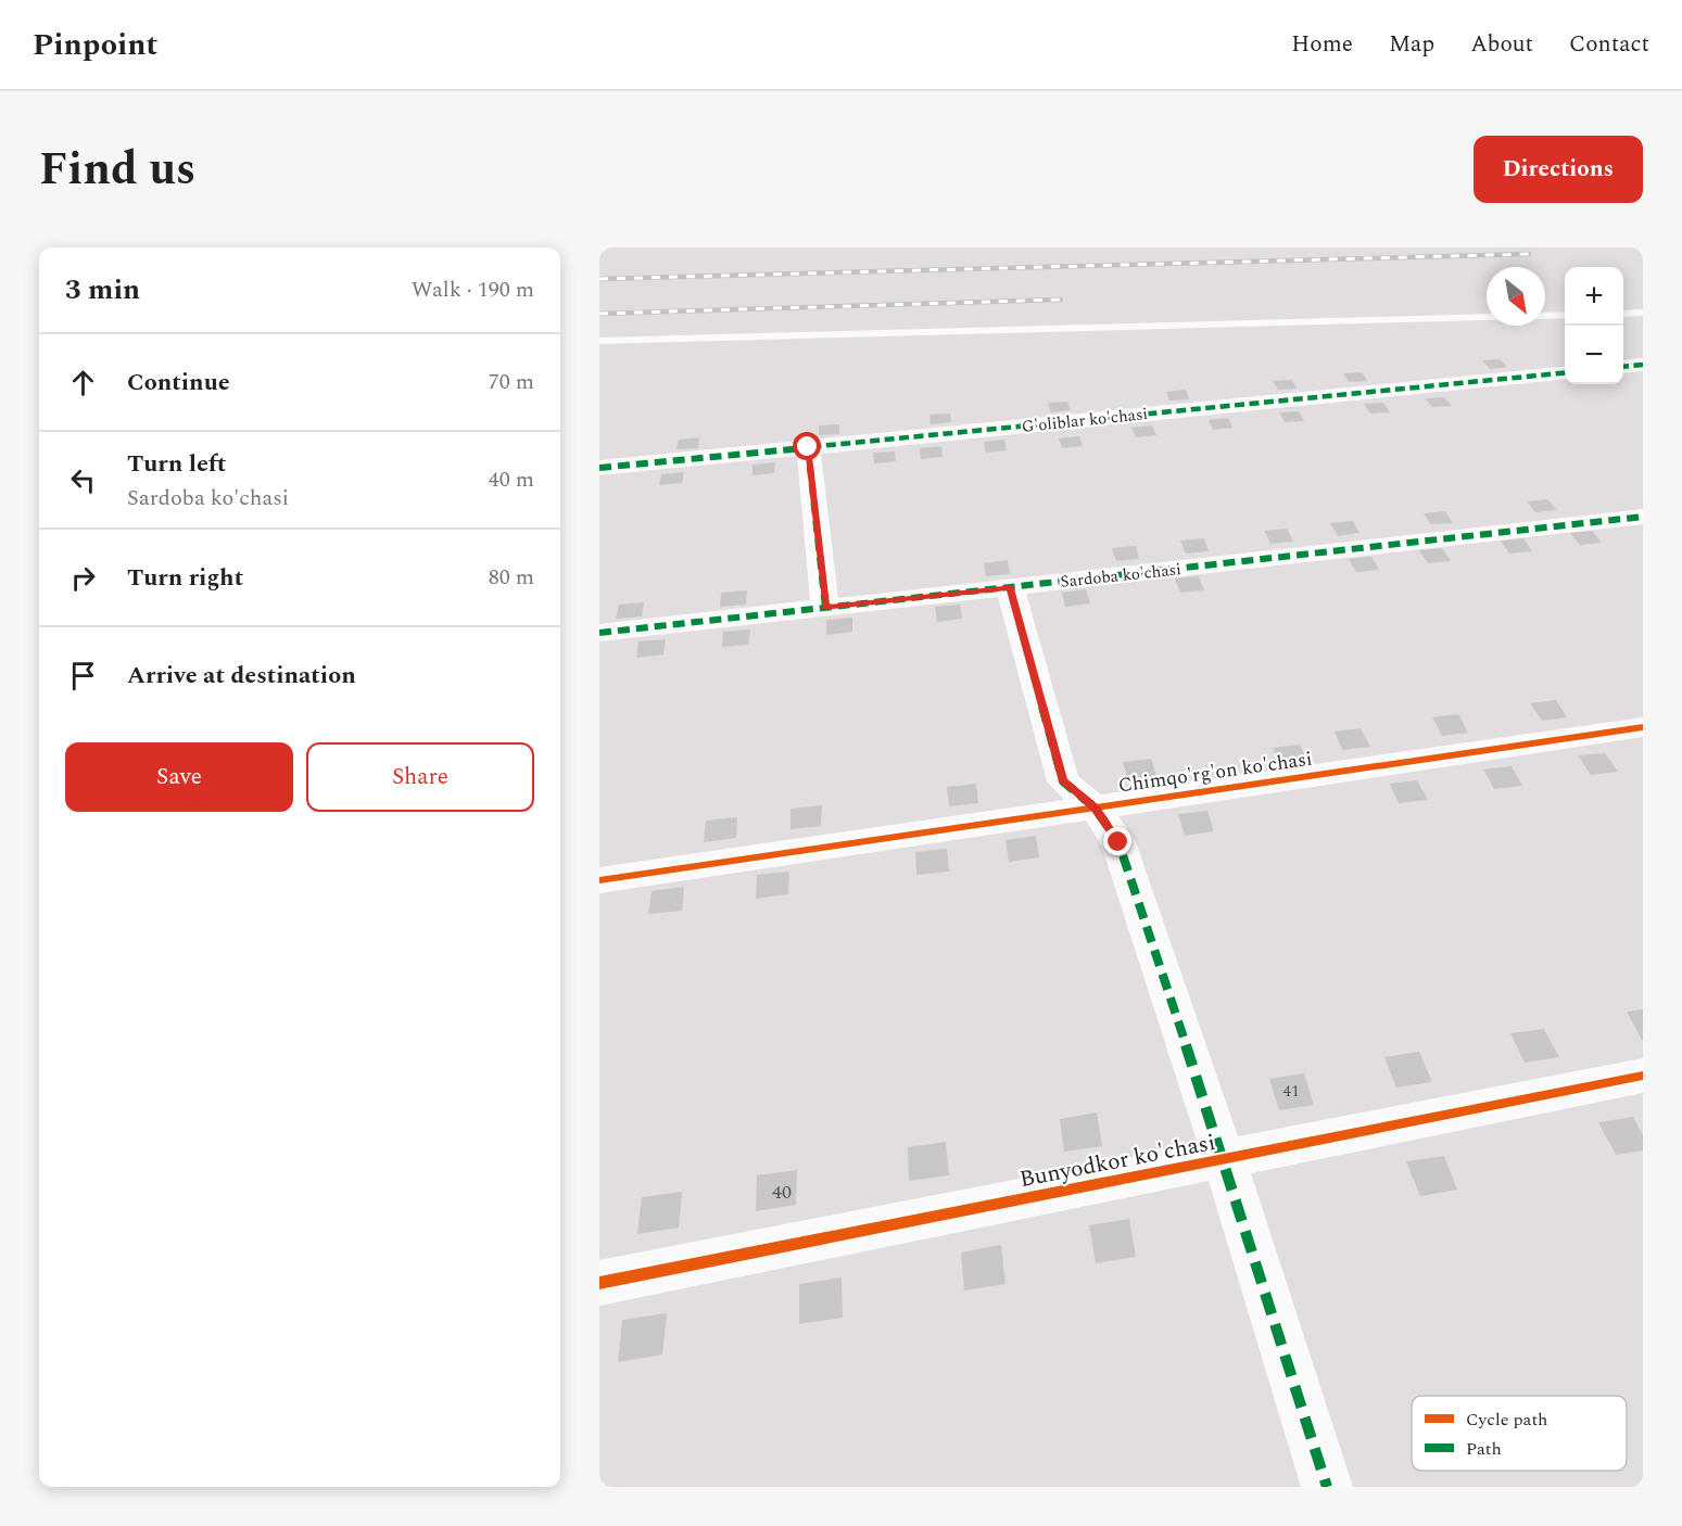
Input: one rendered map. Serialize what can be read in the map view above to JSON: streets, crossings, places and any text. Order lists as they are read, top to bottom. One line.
{"streets":{"street":["G'oliblar ko'chasi","Sardoba ko'chasi","Chimqo'rg'on ko'chasi","Bunyodkor ko'chasi"]},"house_numbers":["41","40"],"legend":["Cycle path","Path"],"north":"bottom right","page":{"header":"Pinpoint","nav":["Home","Map","About","Contact"],"title":"Find us","buttons":["Directions",["Save","Share"]],"heading":["3 min","Walk · 190 m"],"map_buttons":["+","−"],"list":[["Continue","70 m"],["Turn left","Sardoba ko'chasi","40 m"],["Turn right","80 m"],"Arrive at destination"]}}
